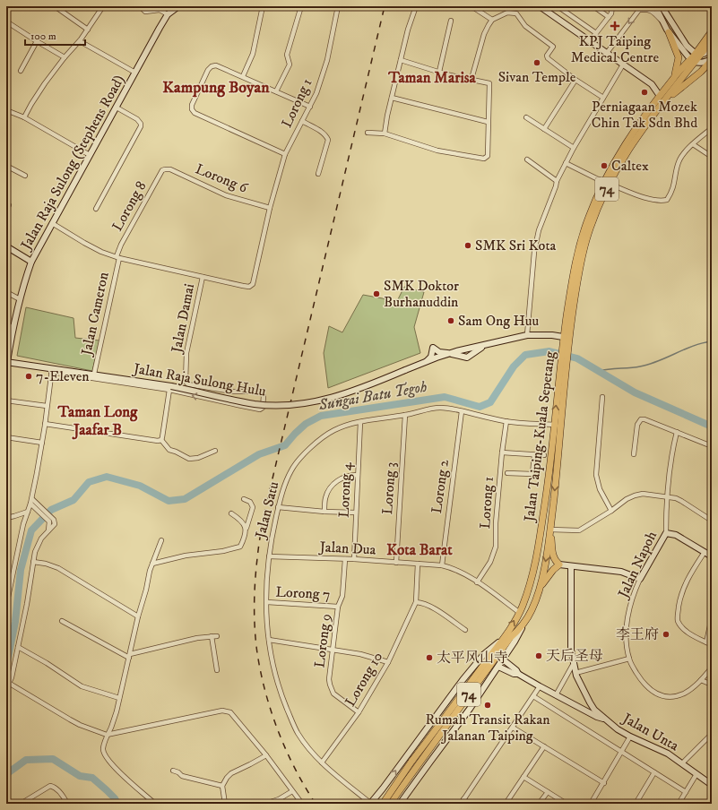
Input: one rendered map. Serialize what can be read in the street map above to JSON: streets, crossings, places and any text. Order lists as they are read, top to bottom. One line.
{"streets":{"main road":["74","Jalan Taiping-Kuala Sepetang"],"street":["Lorong 1","Jalan Raja Sulong (Stephens Road)","Lorong 6","Lorong 8","Jalan Cameron","Jalan Damai","Jalan Raja Sulong Hulu","Lorong 2","Lorong 3","Lorong 4","Jalan Satu","Jalan Dua","Jalan Napoh","Lorong 7","Lorong 9","Lorong 10","Jalan Unta"]},"crossings":[["Lorong 1","Lorong 6"],["Lorong 1","Jalan Damai"],["Lorong 1","Jalan Satu"],["Lorong 1","Jalan Dua"],["Jalan Raja Sulong (Stephens Road)","Jalan Raja Sulong Hulu"],["Lorong 6","Lorong 8"],["74","Jalan Taiping-Kuala Sepetang"],["Lorong 8","Jalan Cameron"],["Jalan Cameron","Jalan Raja Sulong Hulu"],["Jalan Damai","Jalan Raja Sulong Hulu"],["Jalan Taiping-Kuala Sepetang","Jalan Satu"],["Jalan Taiping-Kuala Sepetang","Jalan Dua"],["Lorong 2","Jalan Satu"],["Lorong 2","Jalan Dua"],["Lorong 3","Jalan Satu"],["Lorong 3","Jalan Dua"],["Lorong 4","Jalan Satu"],["Lorong 4","Jalan Dua"],["Jalan Satu","Jalan Dua"],["Jalan Satu","Lorong 7"],["Jalan Satu","Lorong 10"],["Jalan Dua","Lorong 9"],["Jalan Dua","Lorong 10"],["Lorong 7","Lorong 9"],["Lorong 9","Lorong 10"]],"districts":["Taman Marisa","Kampung Boyan","Taman Long Jaafar B","Kota Barat"],"water":["Sungai Batu Tegoh"],"places":{"health":["KPJ Taiping Medical Centre"],"other":["Sivan Temple","Perniagaan Mozek Chin Tak Sdn Bhd","Caltex","SMK Sri Kota","SMK Doktor Burhanuddin","Sam Ong Huu","7-Eleven","李王府","天后圣母","太平风山寺","Rumah Transit Rakan Jalanan Taiping"]},"scale_bar":"100 m"}
